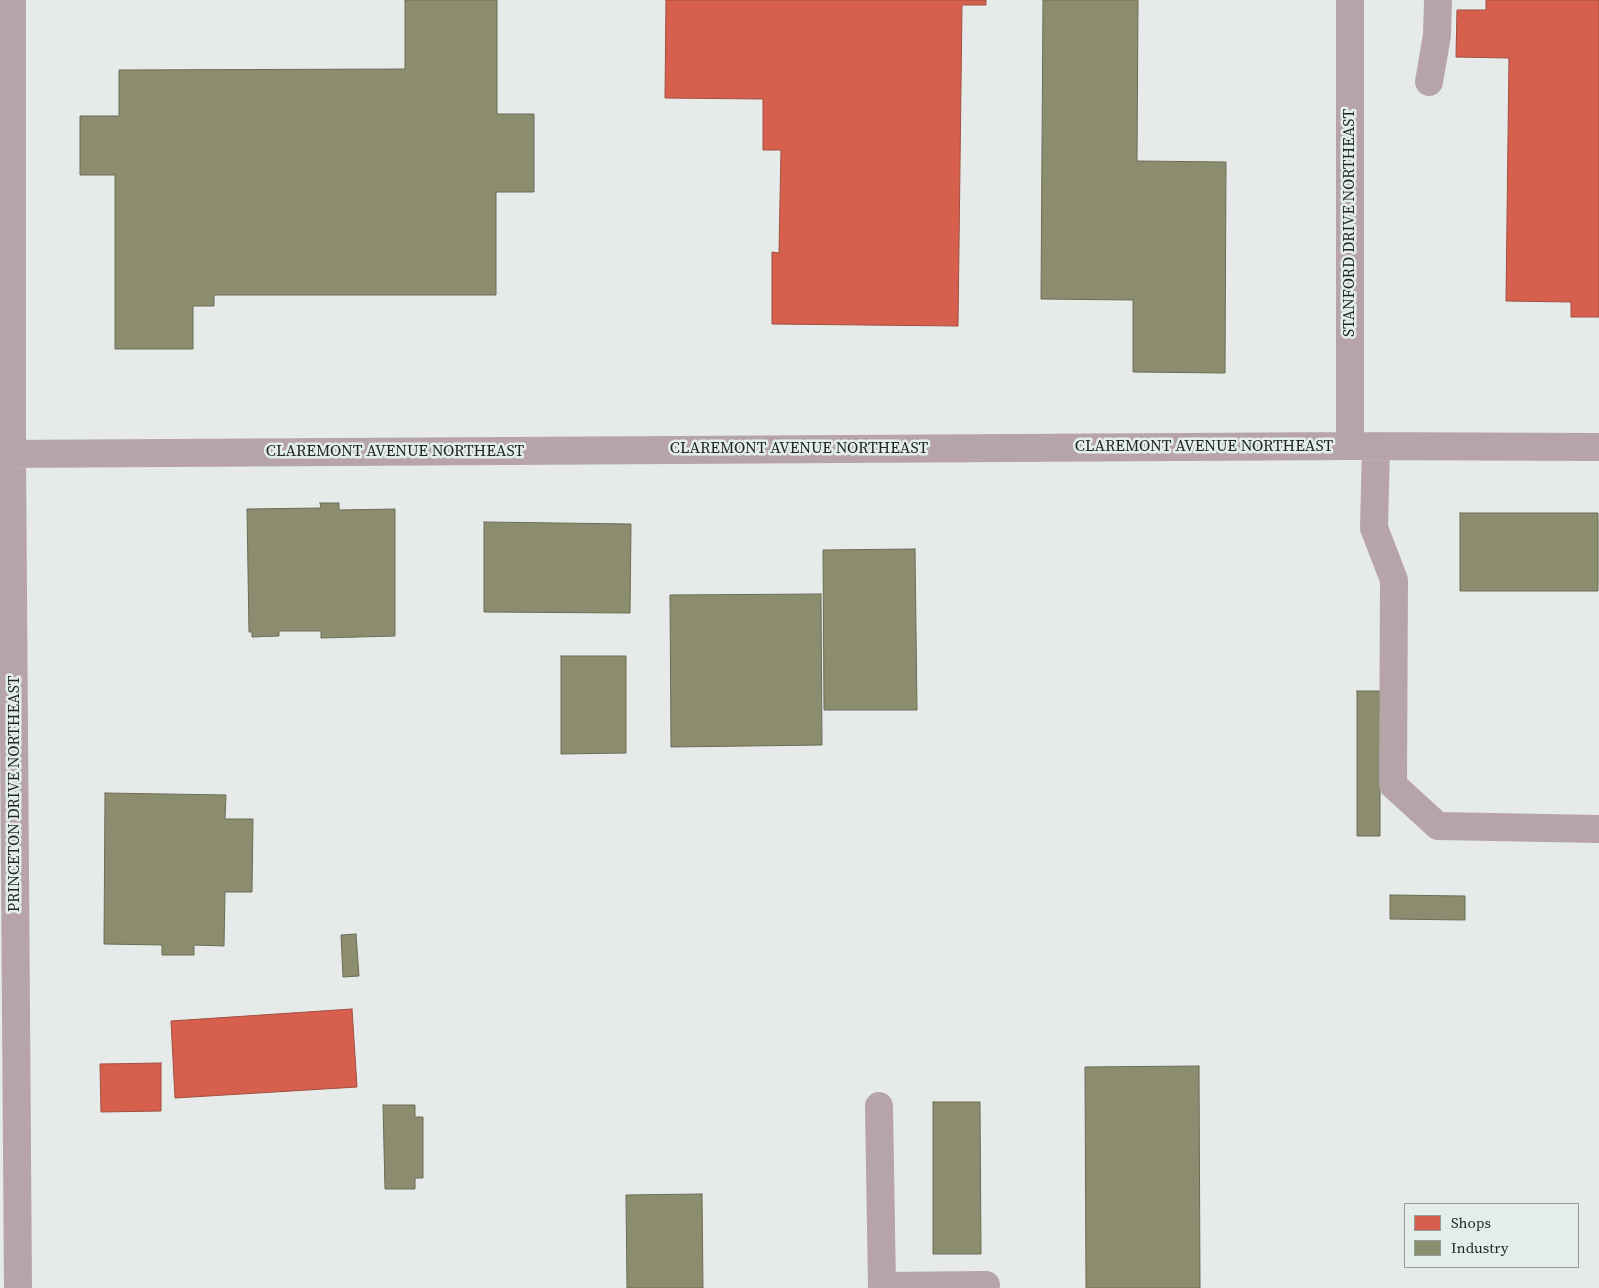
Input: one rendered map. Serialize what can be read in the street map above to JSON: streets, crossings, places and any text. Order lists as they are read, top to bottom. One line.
{"streets":{"street":["STANFORD DRIVE NORTHEAST","CLAREMONT AVENUE NORTHEAST","PRINCETON DRIVE NORTHEAST"]},"crossings":[["STANFORD DRIVE NORTHEAST","CLAREMONT AVENUE NORTHEAST"],["CLAREMONT AVENUE NORTHEAST","PRINCETON DRIVE NORTHEAST"]],"legend":["Shops","Industry"]}
